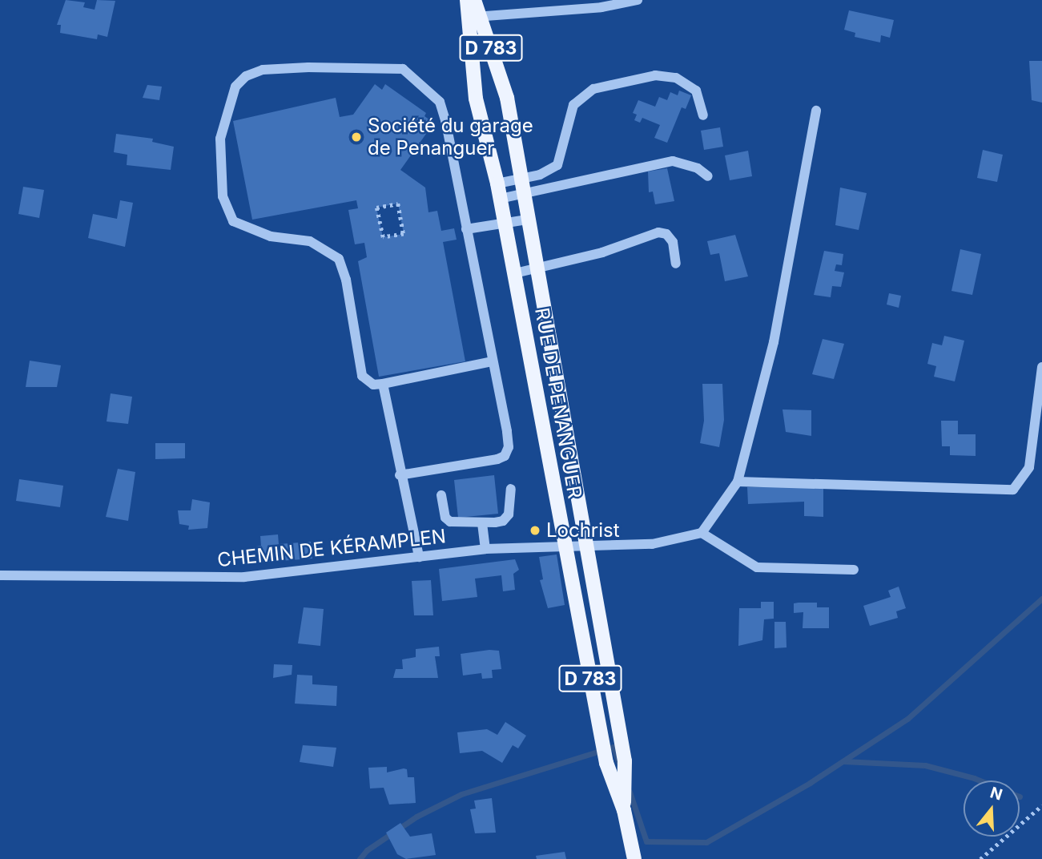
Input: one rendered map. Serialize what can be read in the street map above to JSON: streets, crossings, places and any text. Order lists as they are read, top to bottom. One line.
{"streets":{"main road":["D 783","RUE DE PENANGUER"],"street":["CHEMIN DE KÉRAMPLEN"]},"crossings":[["RUE DE PENANGUER","CHEMIN DE KÉRAMPLEN"]],"places":["Société du garage de Penanguer","Lochrist"],"north":"top"}
